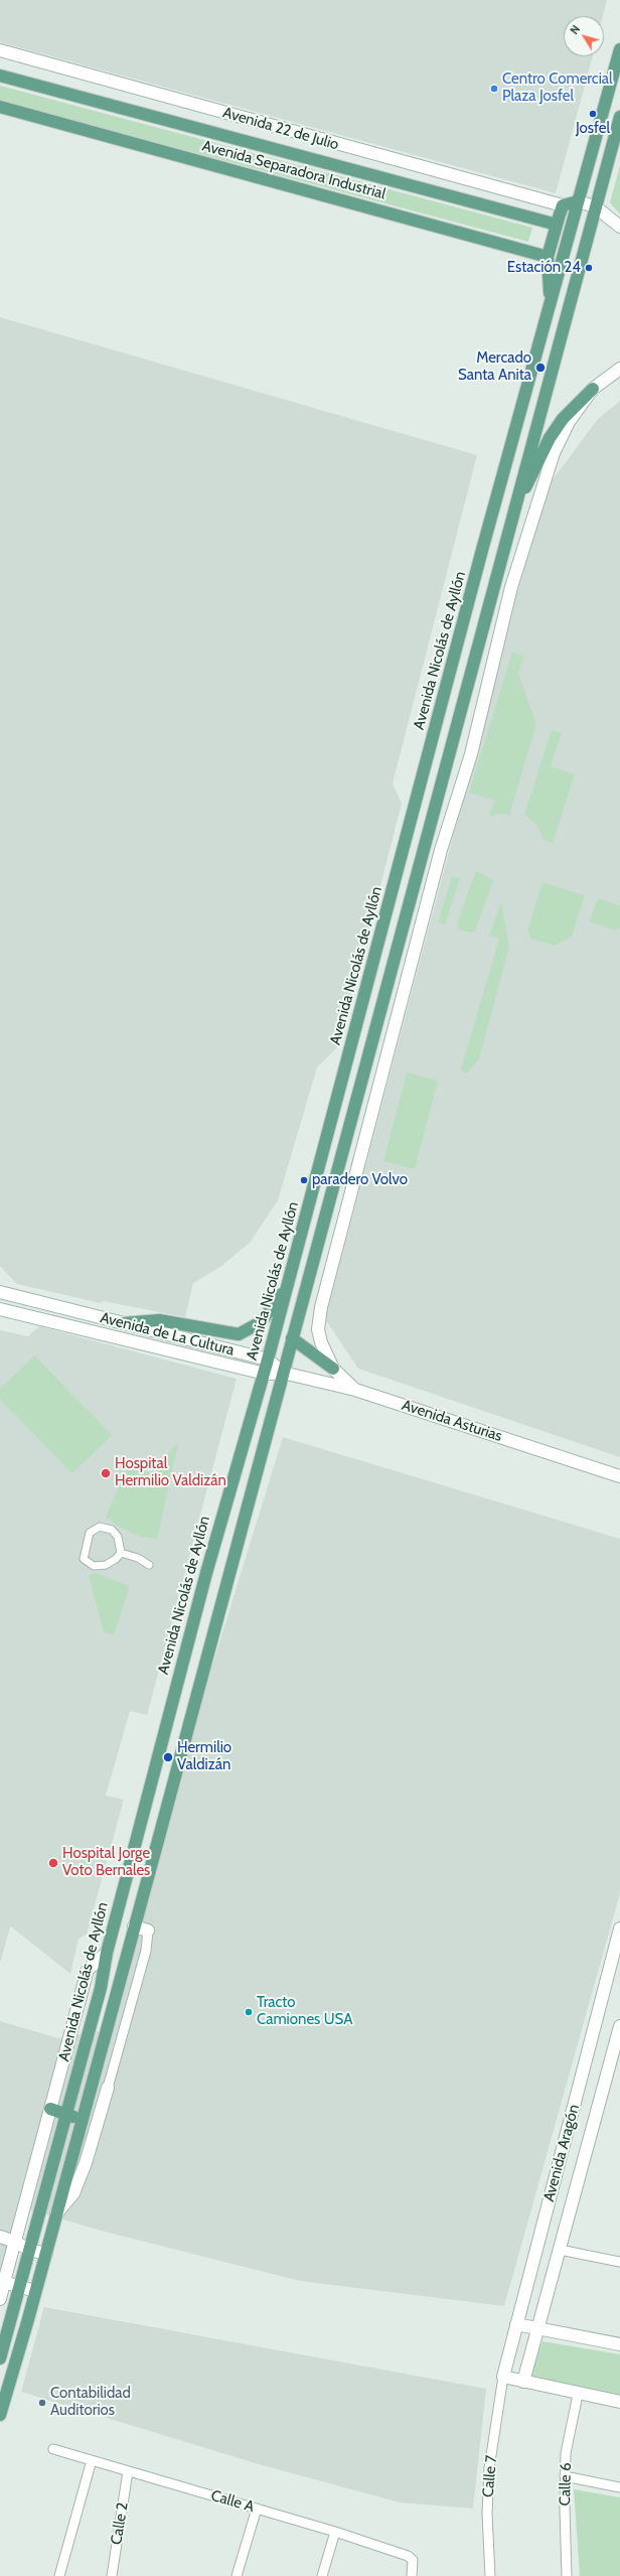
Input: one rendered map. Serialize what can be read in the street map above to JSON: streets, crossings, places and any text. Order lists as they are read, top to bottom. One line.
{"streets":{"main road":["Avenida Separadora Industrial","Avenida Nicolás de Ayllón"],"street":["Avenida 22 de Julio","Avenida de La Cultura","Avenida Asturias","Avenida Aragón","Calle 7","Calle 6","Calle A","Calle 2"]},"crossings":[["Avenida Nicolás de Ayllón","Avenida de La Cultura"],["Avenida de La Cultura","Avenida Asturias"],["Avenida Aragón","Calle 7"],["Calle A","Calle 2"]],"places":["Centro Comercial Plaza Josfel","Josfel","Estación 24","Mercado Santa Anita","paradero Volvo","Hospital Hermilio Valdizán","Hermilio Valdizán","Hospital Jorge Voto Bernales","Tracto Camiones USA","Contabilidad Auditorios"],"north":"top left"}
